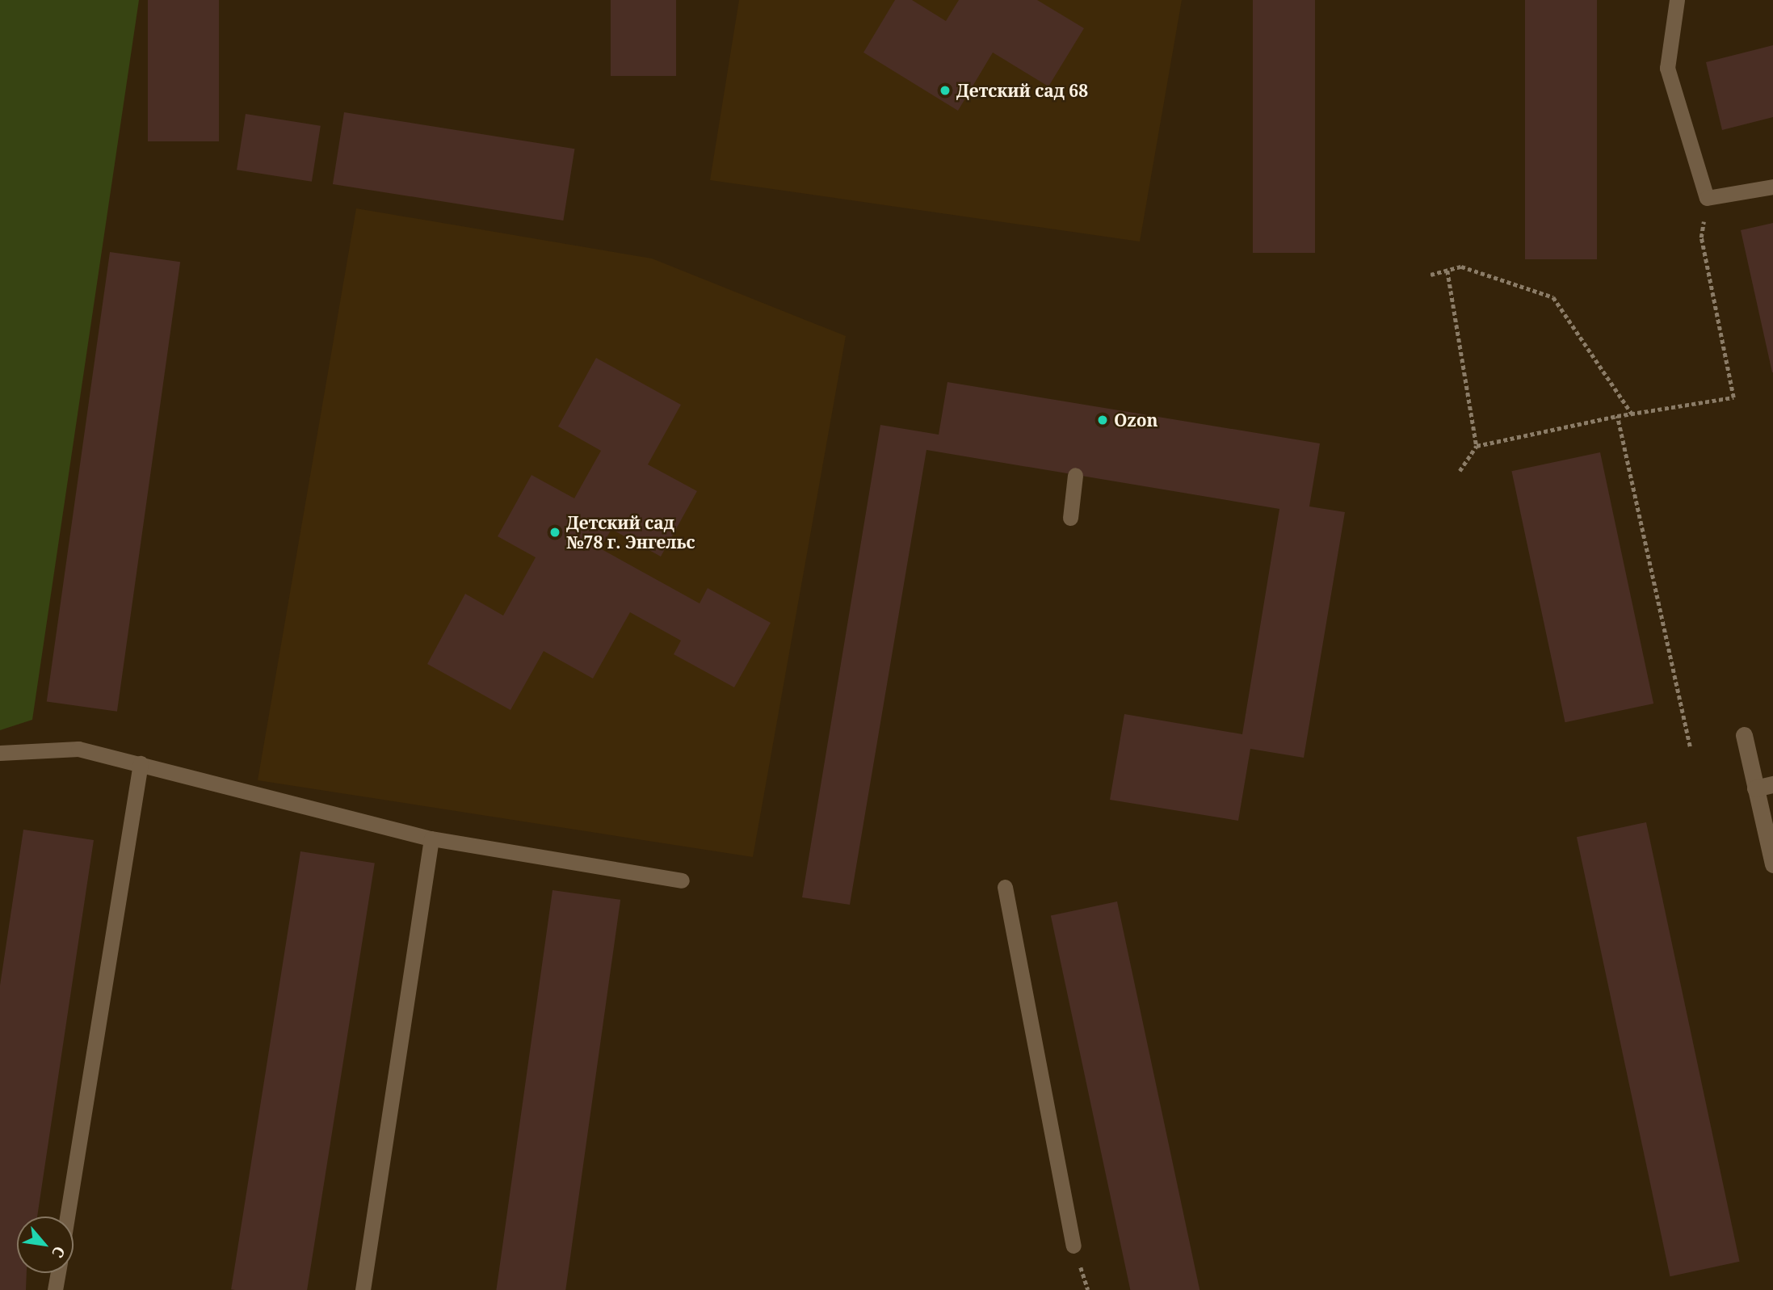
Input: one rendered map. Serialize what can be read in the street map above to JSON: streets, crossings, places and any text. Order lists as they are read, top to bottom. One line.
{"places":["Детский сад 68","Ozon","Детский сад №78 г. Энгельс"],"north":"bottom right"}
